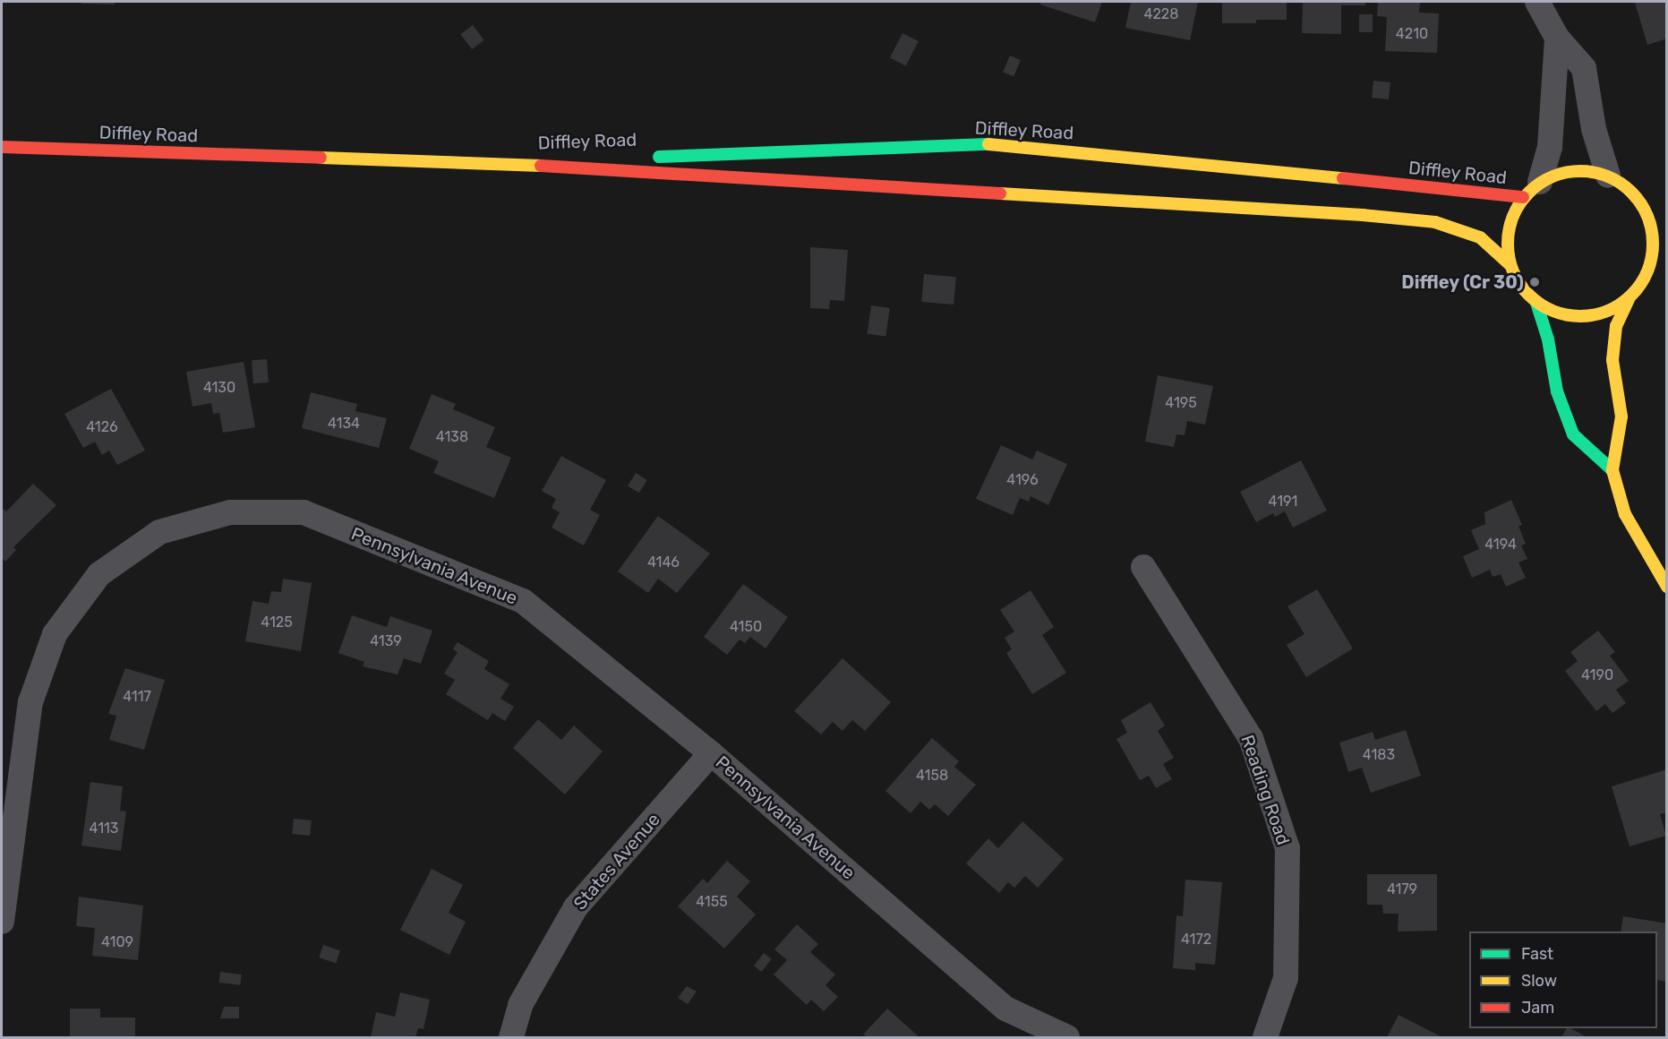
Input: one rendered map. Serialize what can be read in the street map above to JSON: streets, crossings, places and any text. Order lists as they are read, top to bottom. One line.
{"streets":{"main road":["Diffley Road"],"street":["Pennsylvania Avenue","Reading Road","States Avenue"]},"crossings":[["Pennsylvania Avenue","States Avenue"]],"places":["Diffley (Cr 30)"],"house_numbers":["4228","4210","4130","4195","4134","4126","4138","4196","4191","4194","4146","4125","4150","4139","4190","4117","4183","4158","4113","4179","4155","4172","4109"],"legend":["Fast","Slow","Jam"]}
